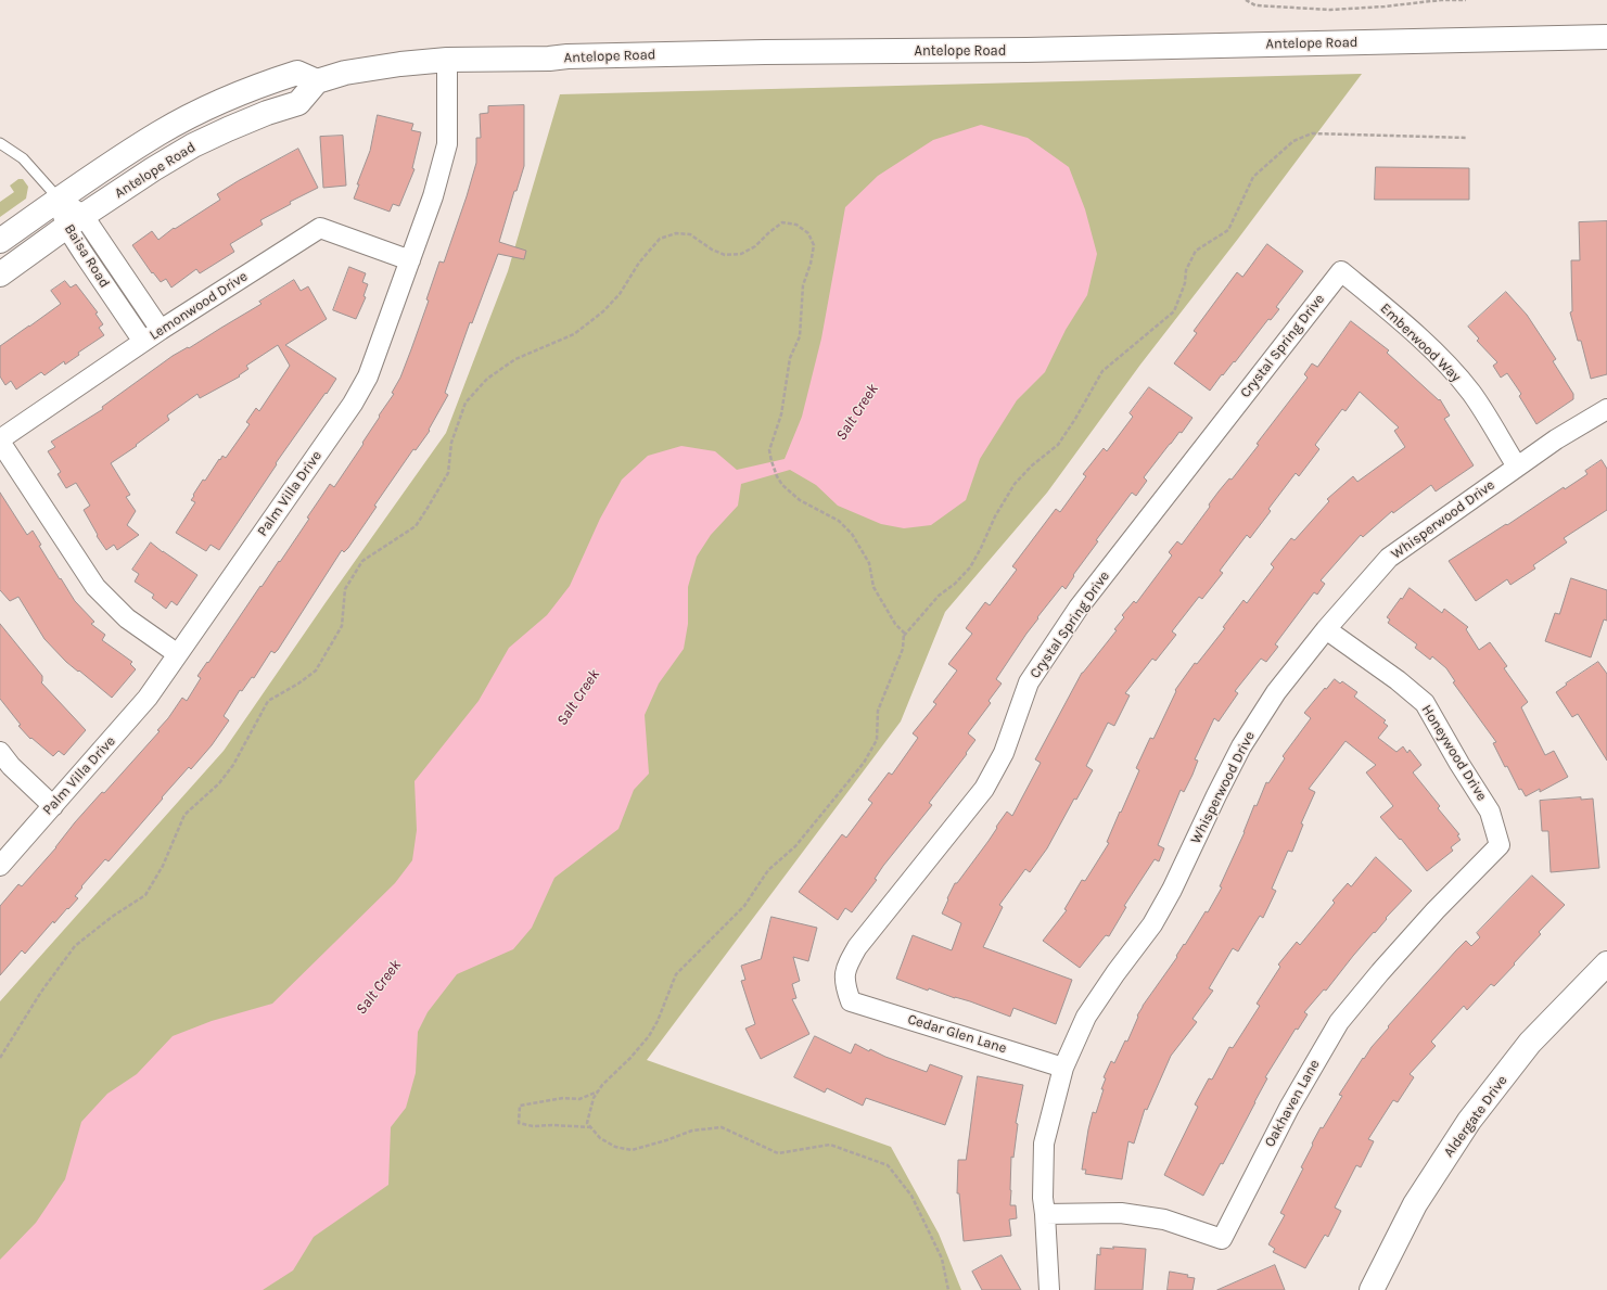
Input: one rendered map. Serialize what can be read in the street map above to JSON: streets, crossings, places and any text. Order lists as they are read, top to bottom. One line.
{"streets":{"street":["Antelope Road","Baisa Road","Lemonwood Drive","Emberwood Way","Crystal Spring Drive","Palm Villa Drive","Whisperwood Drive","Honeywood Drive","Cedar Glen Lane","Oakhaven Lane","Aldergate Drive"]},"crossings":[["Antelope Road","Baisa Road"],["Antelope Road","Palm Villa Drive"],["Baisa Road","Lemonwood Drive"],["Lemonwood Drive","Palm Villa Drive"],["Emberwood Way","Crystal Spring Drive"],["Emberwood Way","Whisperwood Drive"],["Crystal Spring Drive","Cedar Glen Lane"],["Whisperwood Drive","Honeywood Drive"],["Whisperwood Drive","Cedar Glen Lane"],["Whisperwood Drive","Oakhaven Lane"],["Honeywood Drive","Oakhaven Lane"]],"water":["Salt Creek"]}
